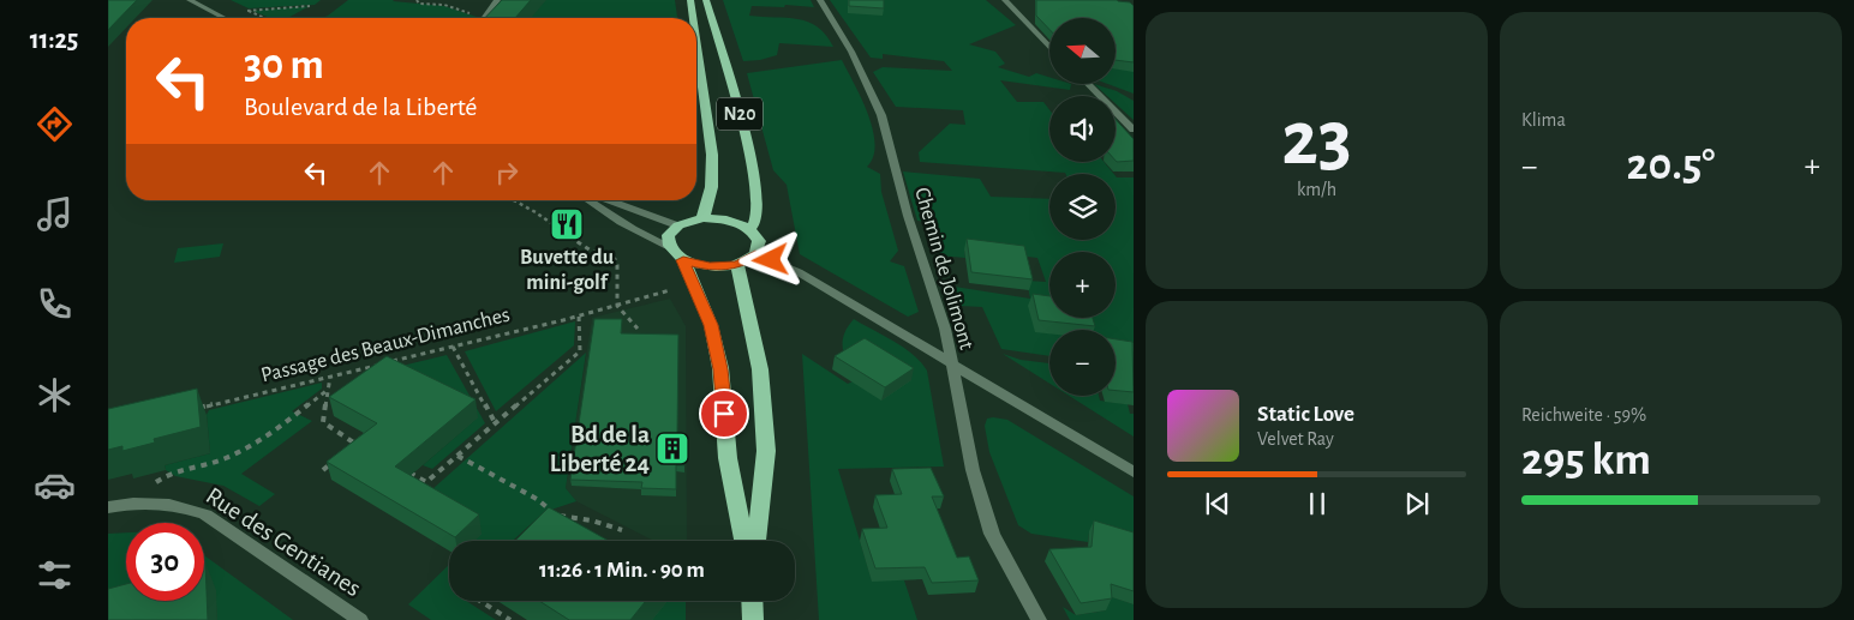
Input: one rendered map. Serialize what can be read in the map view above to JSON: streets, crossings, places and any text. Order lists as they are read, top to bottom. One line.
{"streets":{"main road":["N20"],"street":["Chemin de Jolimont","Rue des Gentianes"],"path":["Passage des Beaux-Dimanches"]},"places":{"restaurant":["Buvette du mini-golf"],"building":["Bd de la Liberté 24"]},"north":"left","page":{"tabs":"11:25","tile":[["23","km/h"],"Klima",["Reichweite · 59%","295 km"]],"map_buttons":["+","−"],"turn":["30 m","Boulevard de la Liberté"],"heat":["−","20.5°","+"],"song":["Static Love","Velvet Ray"],"limit":"30","trip":"11:26 · 1 Min. · 90 m"}}
